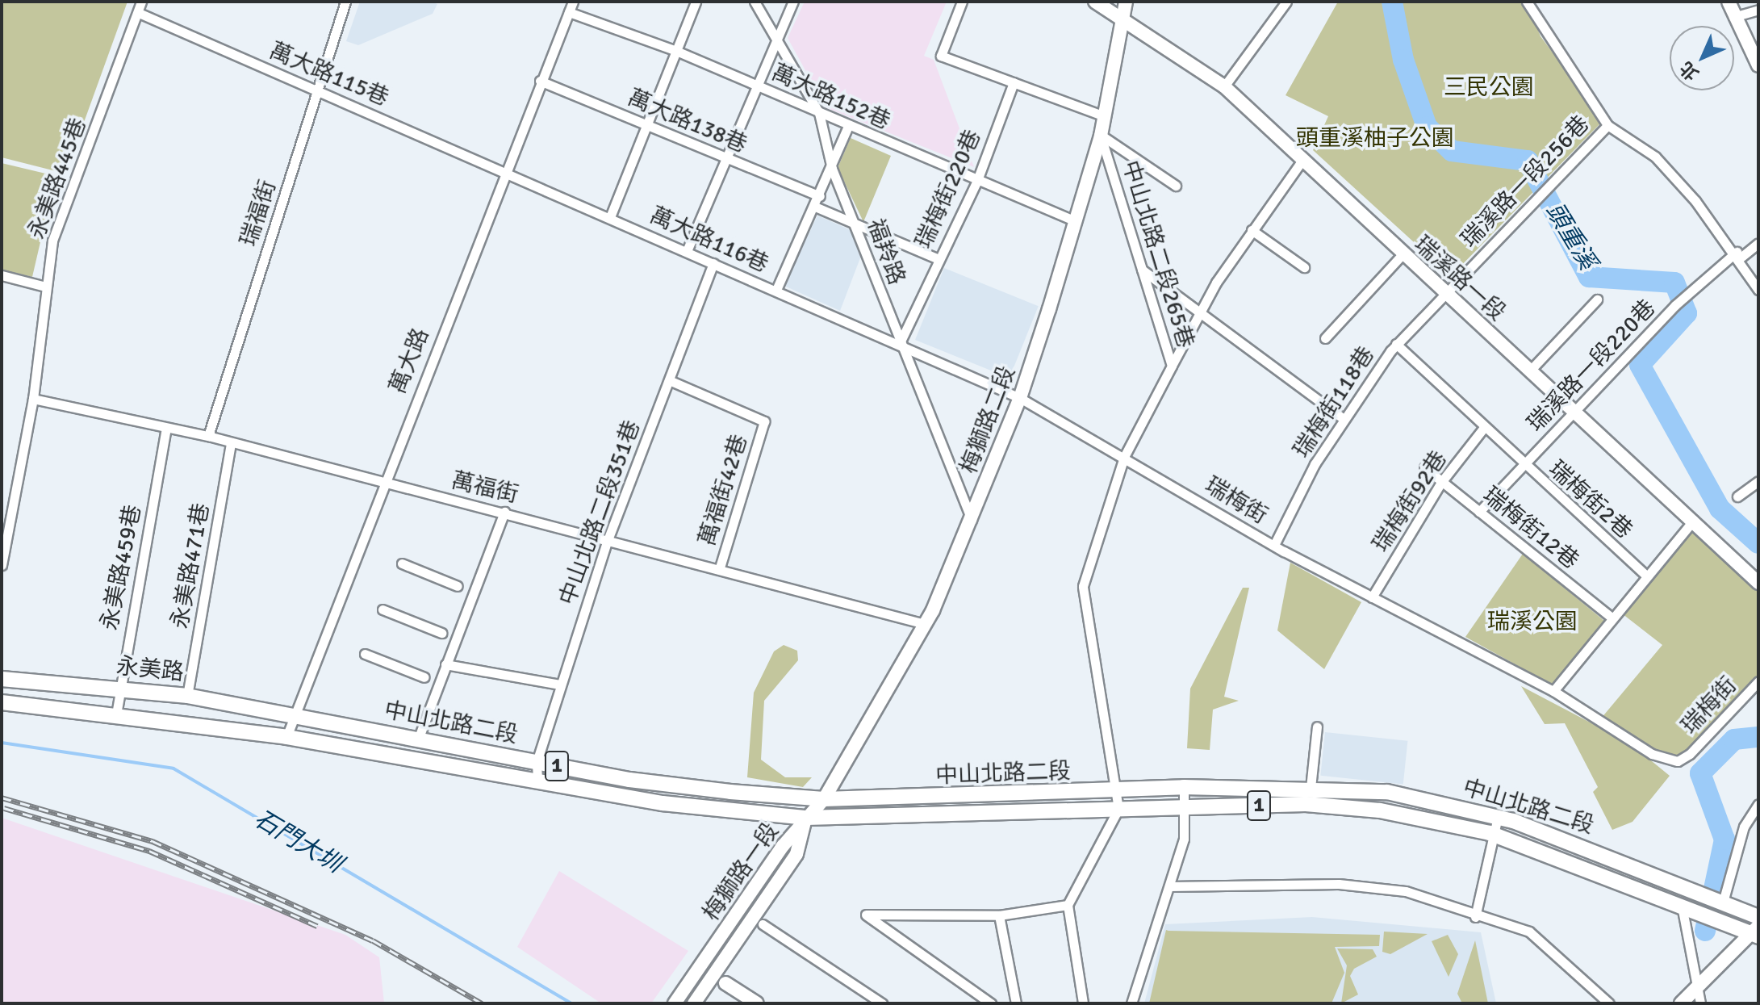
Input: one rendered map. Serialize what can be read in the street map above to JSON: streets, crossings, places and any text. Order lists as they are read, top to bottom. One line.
{"streets":{"main road":["永美路","中山北路二段","1"],"street":["萬大路115巷","萬大路152巷","萬大路138巷","永美路445巷","瑞溪路一段256巷","瑞梅街220巷","瑞福街","萬大路116巷","福羚路","中山北路二段265巷","瑞溪路一段","萬大路","瑞溪路一段220巷","瑞梅街118巷","梅獅路二段","萬福街","萬福街42巷","瑞梅街2巷","瑞梅街","瑞梅街92巷","中山北路二段351巷","瑞梅街12巷","永美路471巷","永美路459巷","梅獅路一段"]},"crossings":[["萬大路115巷","永美路445巷"],["萬大路115巷","瑞福街"],["萬大路115巷","萬大路116巷"],["萬大路115巷","萬大路"],["萬大路152巷","瑞梅街220巷"],["萬大路152巷","福羚路"],["萬大路152巷","萬大路"],["萬大路152巷","梅獅路二段"],["萬大路138巷","萬大路"],["永美路445巷","萬福街"],["瑞溪路一段256巷","瑞溪路一段"],["瑞溪路一段256巷","瑞梅街118巷"],["瑞梅街220巷","萬大路116巷"],["瑞梅街220巷","福羚路"],["瑞梅街220巷","瑞梅街"],["瑞福街","萬福街"],["萬大路116巷","福羚路"],["萬大路116巷","萬大路"],["萬大路116巷","瑞梅街"],["萬大路116巷","中山北路二段351巷"],["福羚路","梅獅路二段"],["福羚路","瑞梅街"],["中山北路二段265巷","梅獅路二段"],["中山北路二段265巷","瑞梅街"],["中山北路二段265巷","中山北路二段"],["瑞溪路一段","瑞溪路一段220巷"],["瑞溪路一段","瑞梅街118巷"],["瑞溪路一段","梅獅路二段"],["萬大路","萬福街"],["萬大路","永美路"],["萬大路","中山北路二段"],["萬大路","1"],["瑞溪路一段220巷","瑞梅街2巷"],["瑞溪路一段220巷","瑞梅街12巷"],["瑞梅街118巷","瑞梅街2巷"],["瑞梅街118巷","瑞梅街"],["梅獅路二段","萬福街"],["梅獅路二段","瑞梅街"],["梅獅路二段","中山北路二段"],["梅獅路二段","梅獅路一段"],["萬福街","萬福街42巷"],["萬福街","中山北路二段351巷"],["萬福街","永美路471巷"],["萬福街","永美路459巷"],["萬福街42巷","中山北路二段351巷"],["瑞梅街2巷","瑞梅街92巷"],["瑞梅街","瑞梅街92巷"],["瑞梅街92巷","瑞梅街12巷"],["中山北路二段351巷","中山北路二段"],["永美路471巷","永美路"],["永美路459巷","永美路"],["永美路459巷","1"],["永美路","中山北路二段"],["中山北路二段","1"],["中山北路二段","梅獅路一段"]],"water":["頭重溪","石門大圳"],"parks":["三民公園","頭重溪柚子公園","瑞溪公園"],"north":"bottom left"}
